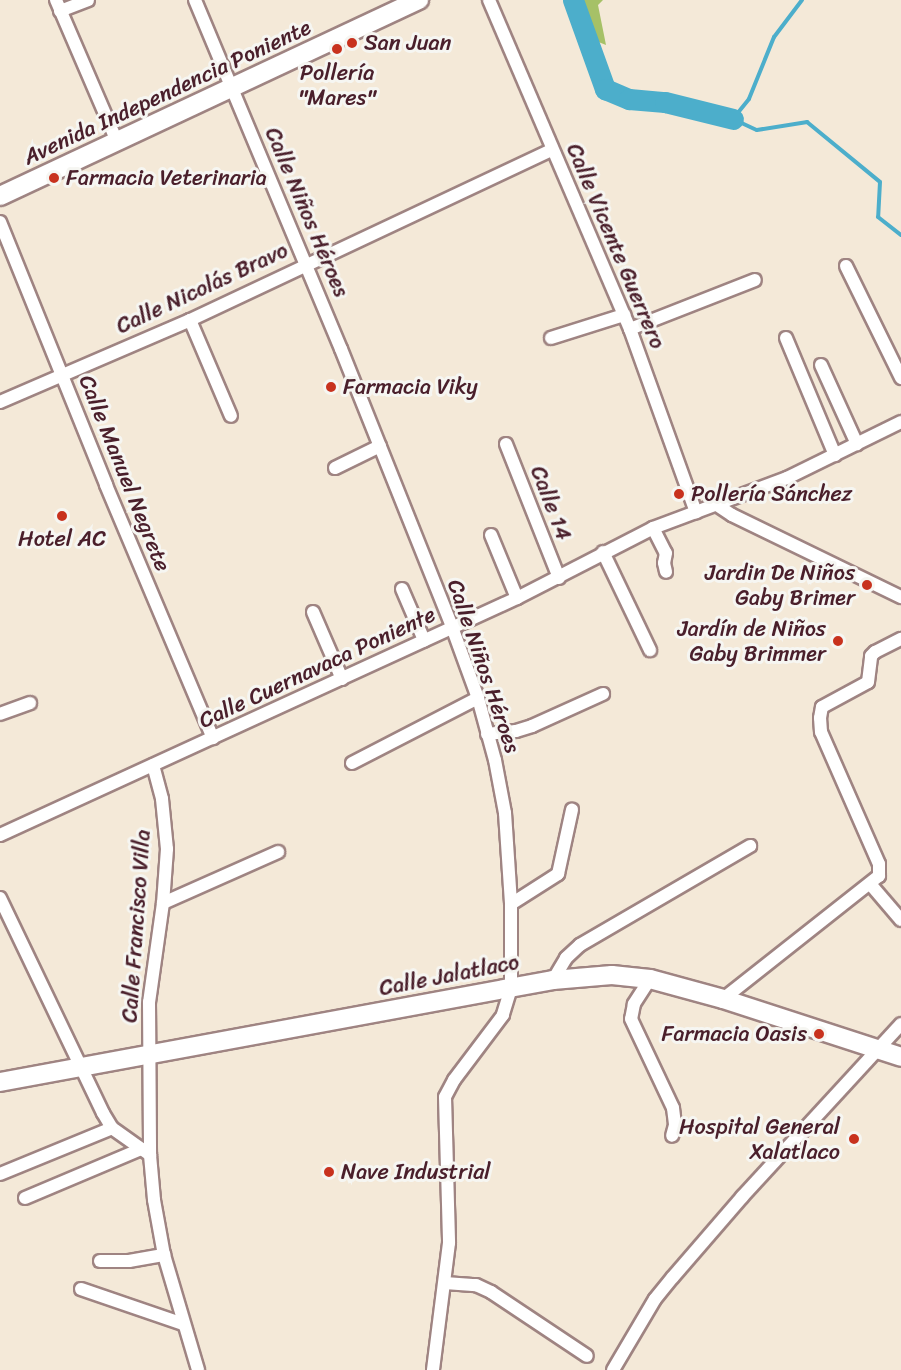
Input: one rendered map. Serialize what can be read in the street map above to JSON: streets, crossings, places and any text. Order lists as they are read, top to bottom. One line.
{"streets":{"main road":["Avenida Independencia Poniente","Calle Jalatlaco"],"street":["Calle Niños Héroes","Calle Vicente Guerrero","Calle Nicolás Bravo","Calle Manuel Negrete","Calle 14","Calle Cuernavaca Poniente","Calle Francisco Villa"]},"crossings":[["Avenida Independencia Poniente","Calle Niños Héroes"],["Calle Niños Héroes","Calle Nicolás Bravo"],["Calle Niños Héroes","Calle Cuernavaca Poniente"],["Calle Niños Héroes","Calle Jalatlaco"],["Calle Vicente Guerrero","Calle Nicolás Bravo"],["Calle Vicente Guerrero","Calle Cuernavaca Poniente"],["Calle Nicolás Bravo","Calle Manuel Negrete"],["Calle Manuel Negrete","Calle Cuernavaca Poniente"],["Calle 14","Calle Cuernavaca Poniente"],["Calle Cuernavaca Poniente","Calle Francisco Villa"],["Calle Francisco Villa","Calle Jalatlaco"]],"places":["San Juan","Pollería \"Mares\"","Farmacia Veterinaria","Farmacia Viky","Pollería Sánchez","Hotel AC","Jardin De Niños Gaby Brimer","Jardín de Niños Gaby Brimmer","Farmacia Oasis","Hospital General Xalatlaco","Nave Industrial"]}
